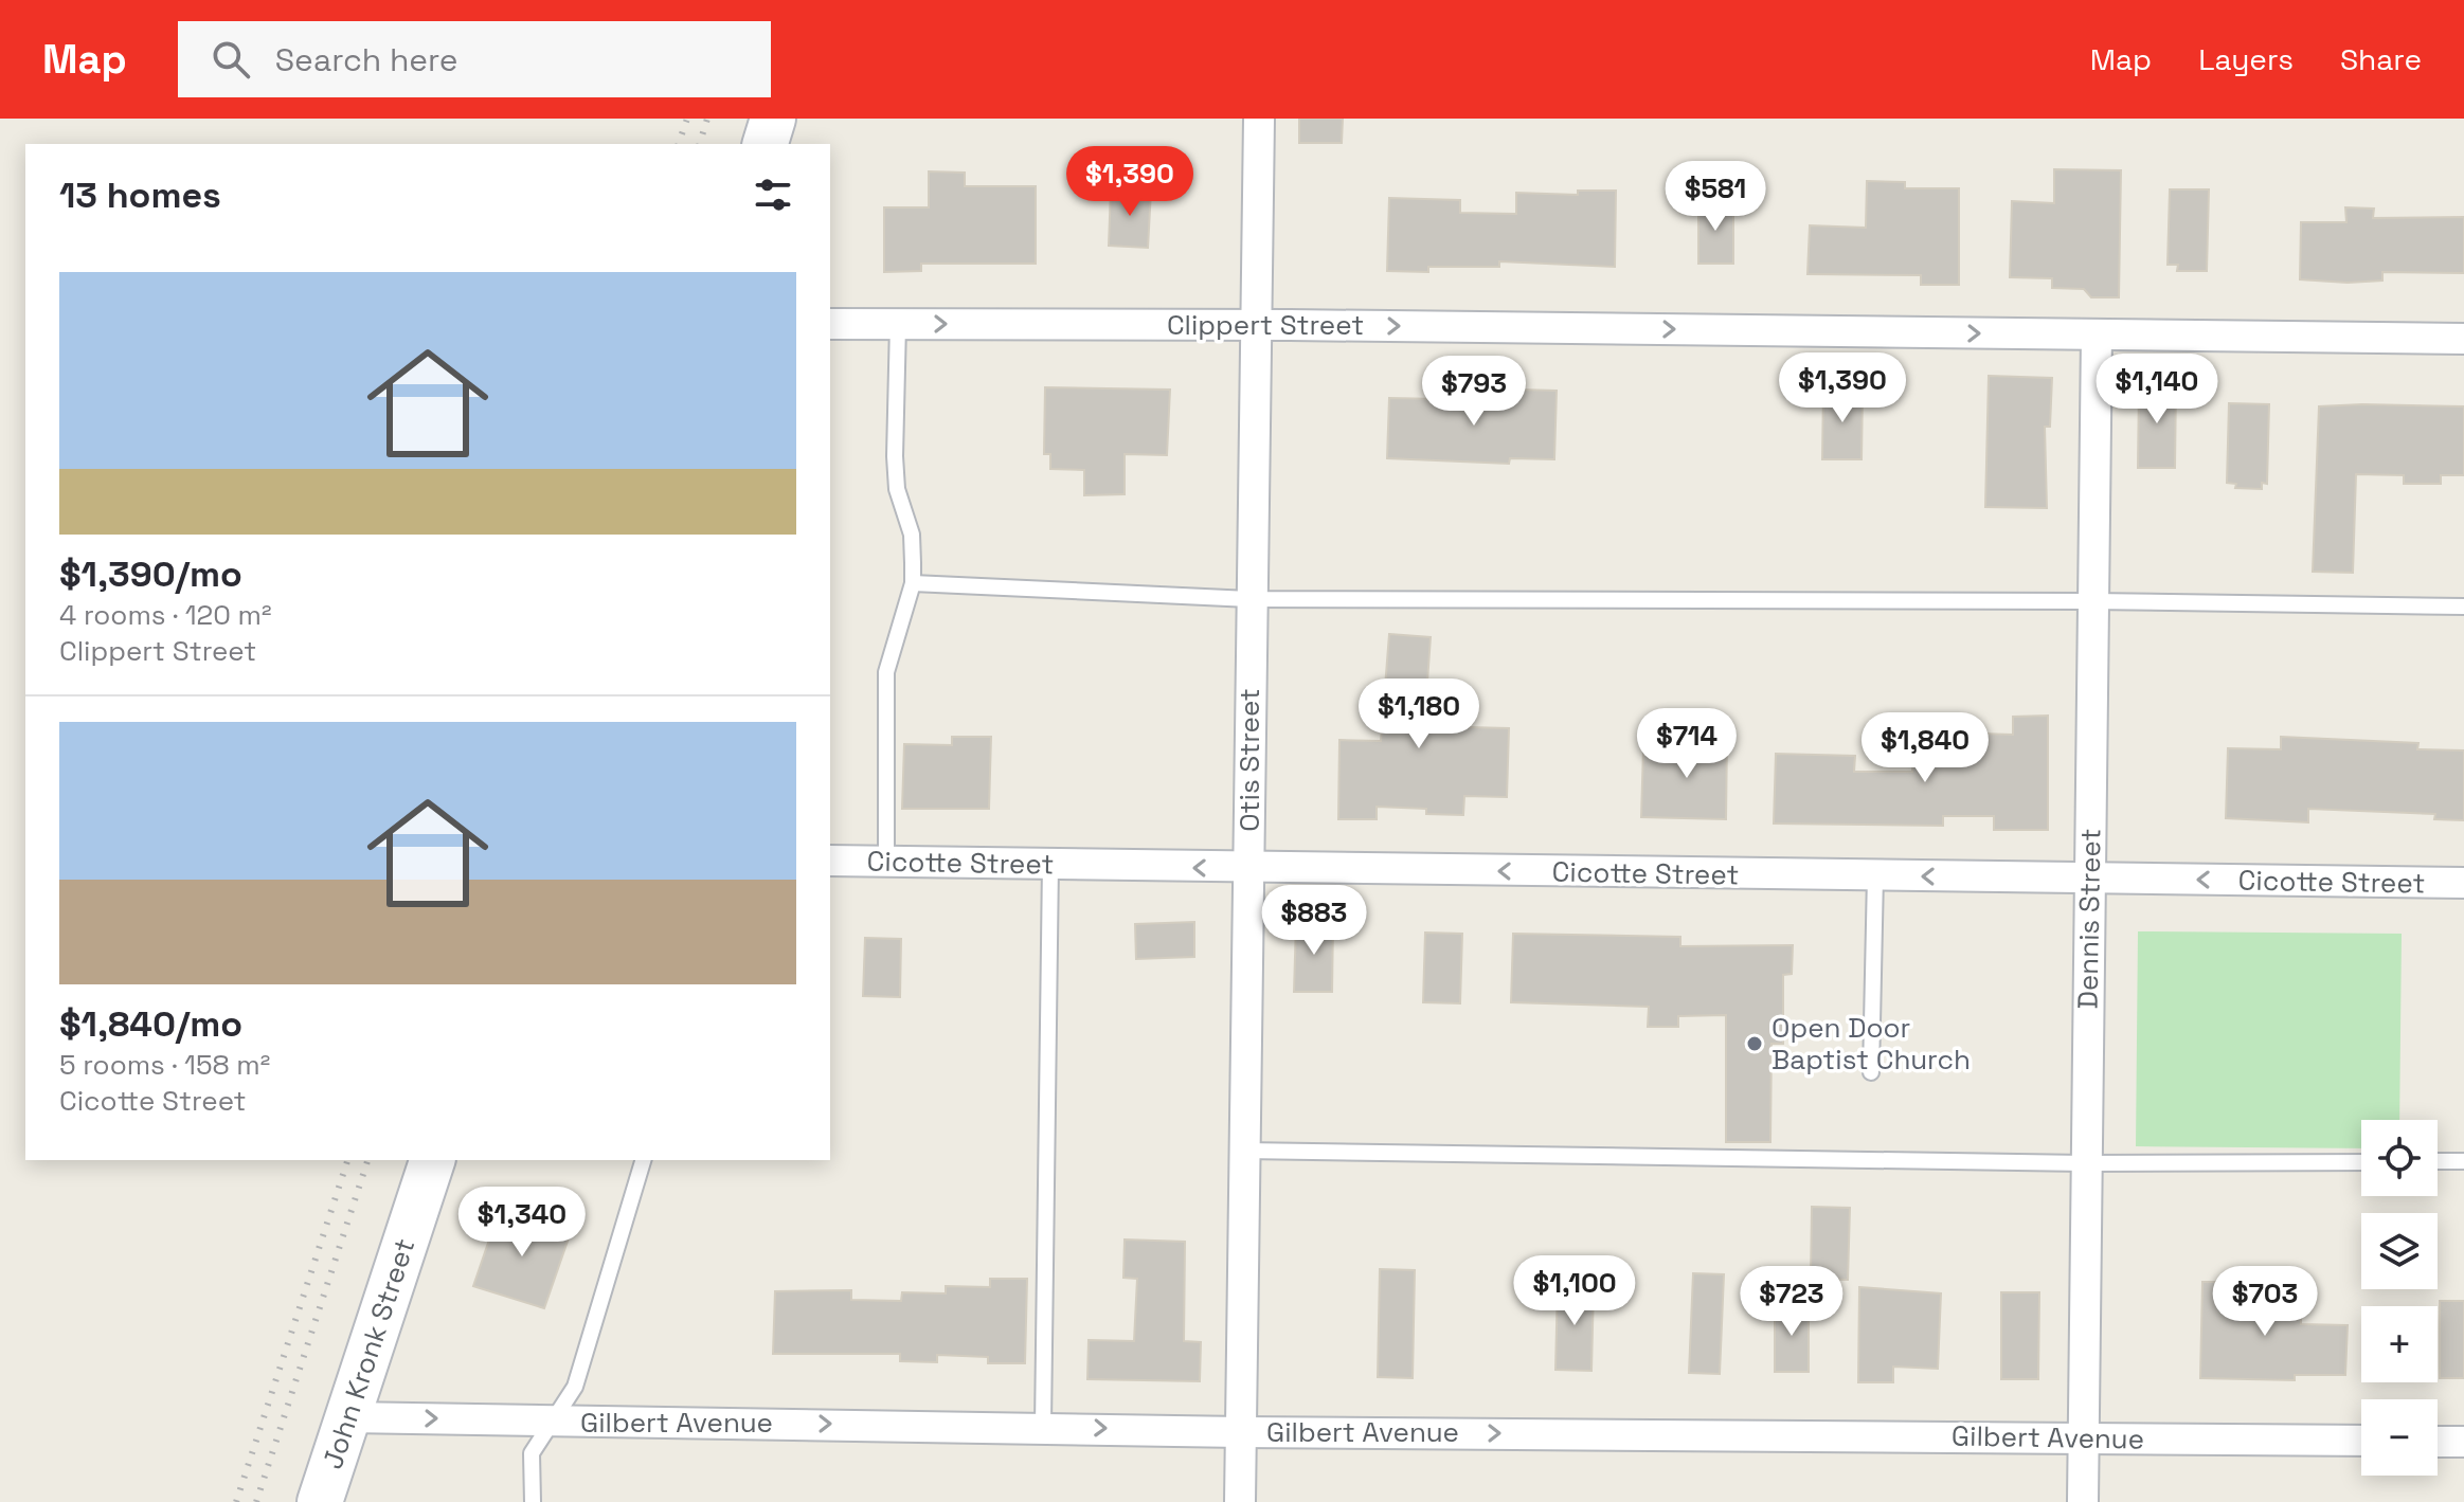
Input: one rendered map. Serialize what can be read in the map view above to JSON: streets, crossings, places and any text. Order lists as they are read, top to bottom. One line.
{"streets":{"street":["Clippert Street","Otis Street","Cicotte Street","Dennis Street","John Kronk Street","Gilbert Avenue"]},"crossings":[["Clippert Street","Otis Street"],["Clippert Street","Dennis Street"],["Otis Street","Cicotte Street"],["Otis Street","Gilbert Avenue"],["Cicotte Street","Dennis Street"],["Dennis Street","Gilbert Avenue"],["John Kronk Street","Gilbert Avenue"]],"one_way":["Clippert Street","Cicotte Street","Gilbert Avenue"],"places":["Open Door Baptist Church"],"page":{"header":"Map","search":"Search here","nav":["Map","Layers","Share"],"heading":"13 homes","price":["$1,390","$581","$1,390","$1,140","$793","$1,180","$714","$1,840","$883","$1,340","$1,100","$723","$703"],"list":[{"name":"$1,390/mo","note":"4 rooms · 120 m² · Clippert Street"},{"name":"$1,840/mo","note":"5 rooms · 158 m² · Cicotte Street"}],"map_buttons":["+","−"]}}
